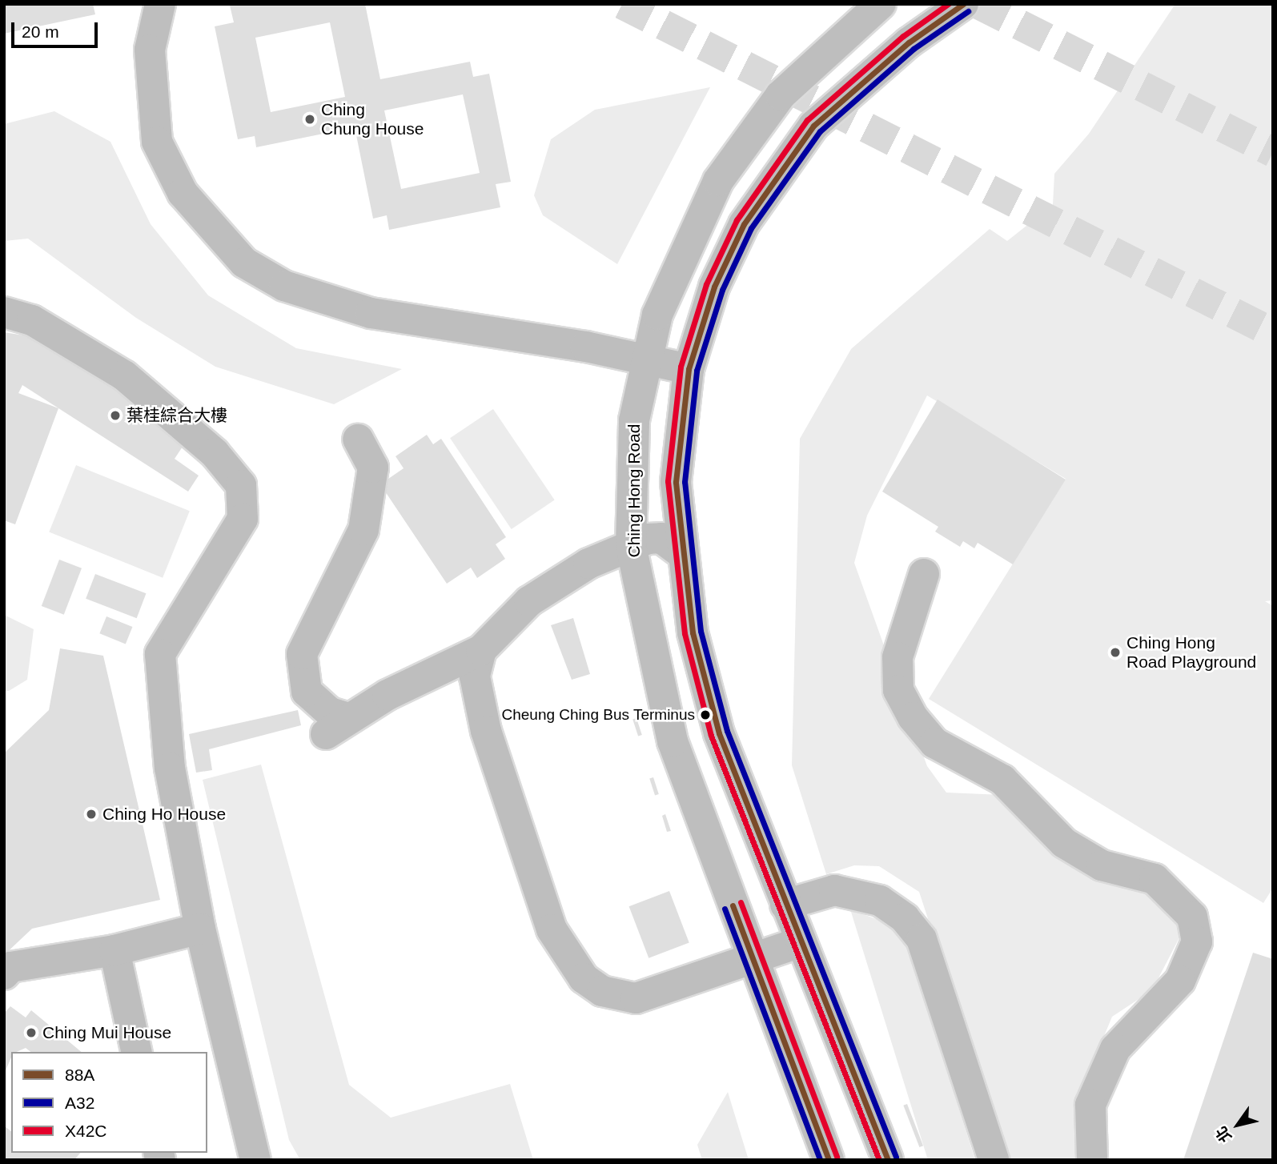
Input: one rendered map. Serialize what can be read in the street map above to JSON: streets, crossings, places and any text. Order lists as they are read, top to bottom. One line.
{"streets":{"main road":["Ching Hong Road"]},"places":["Ching Chung House","葉桂綜合大樓","Ching Hong Road Playground","Cheung Ching Bus Terminus","Ching Ho House","Ching Mui House"],"lines":["transit line 88A","transit line X42C","transit line A32"],"legend":["88A","A32","X42C"],"scale_bar":"20 m","north":"bottom left"}
